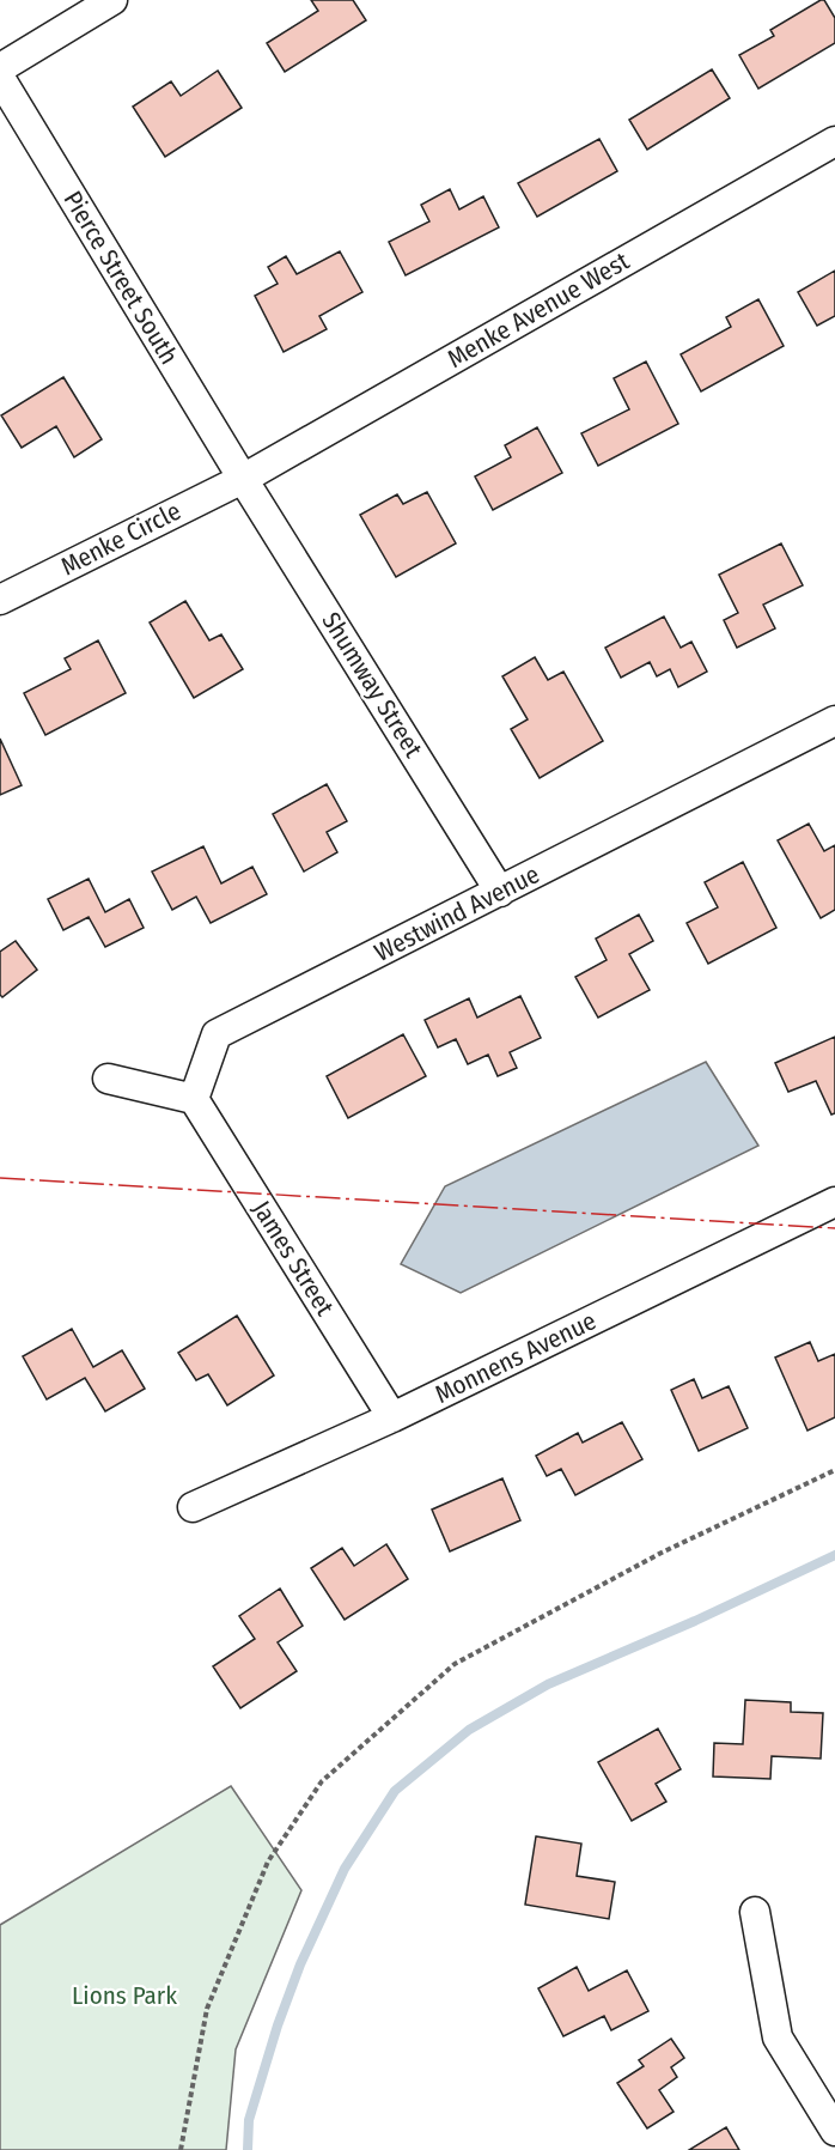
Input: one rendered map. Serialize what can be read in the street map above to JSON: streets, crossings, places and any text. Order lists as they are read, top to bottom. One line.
{"streets":{"street":["Pierce Street South","Menke Avenue West","Menke Circle","Shumway Street","Westwind Avenue","James Street","Monnens Avenue"]},"crossings":[["Pierce Street South","Menke Avenue West"],["Pierce Street South","Menke Circle"],["Pierce Street South","Shumway Street"],["Menke Avenue West","Menke Circle"],["Menke Avenue West","Shumway Street"],["Menke Circle","Shumway Street"],["Shumway Street","Westwind Avenue"],["Westwind Avenue","James Street"],["James Street","Monnens Avenue"]],"parks":["Lions Park"]}
